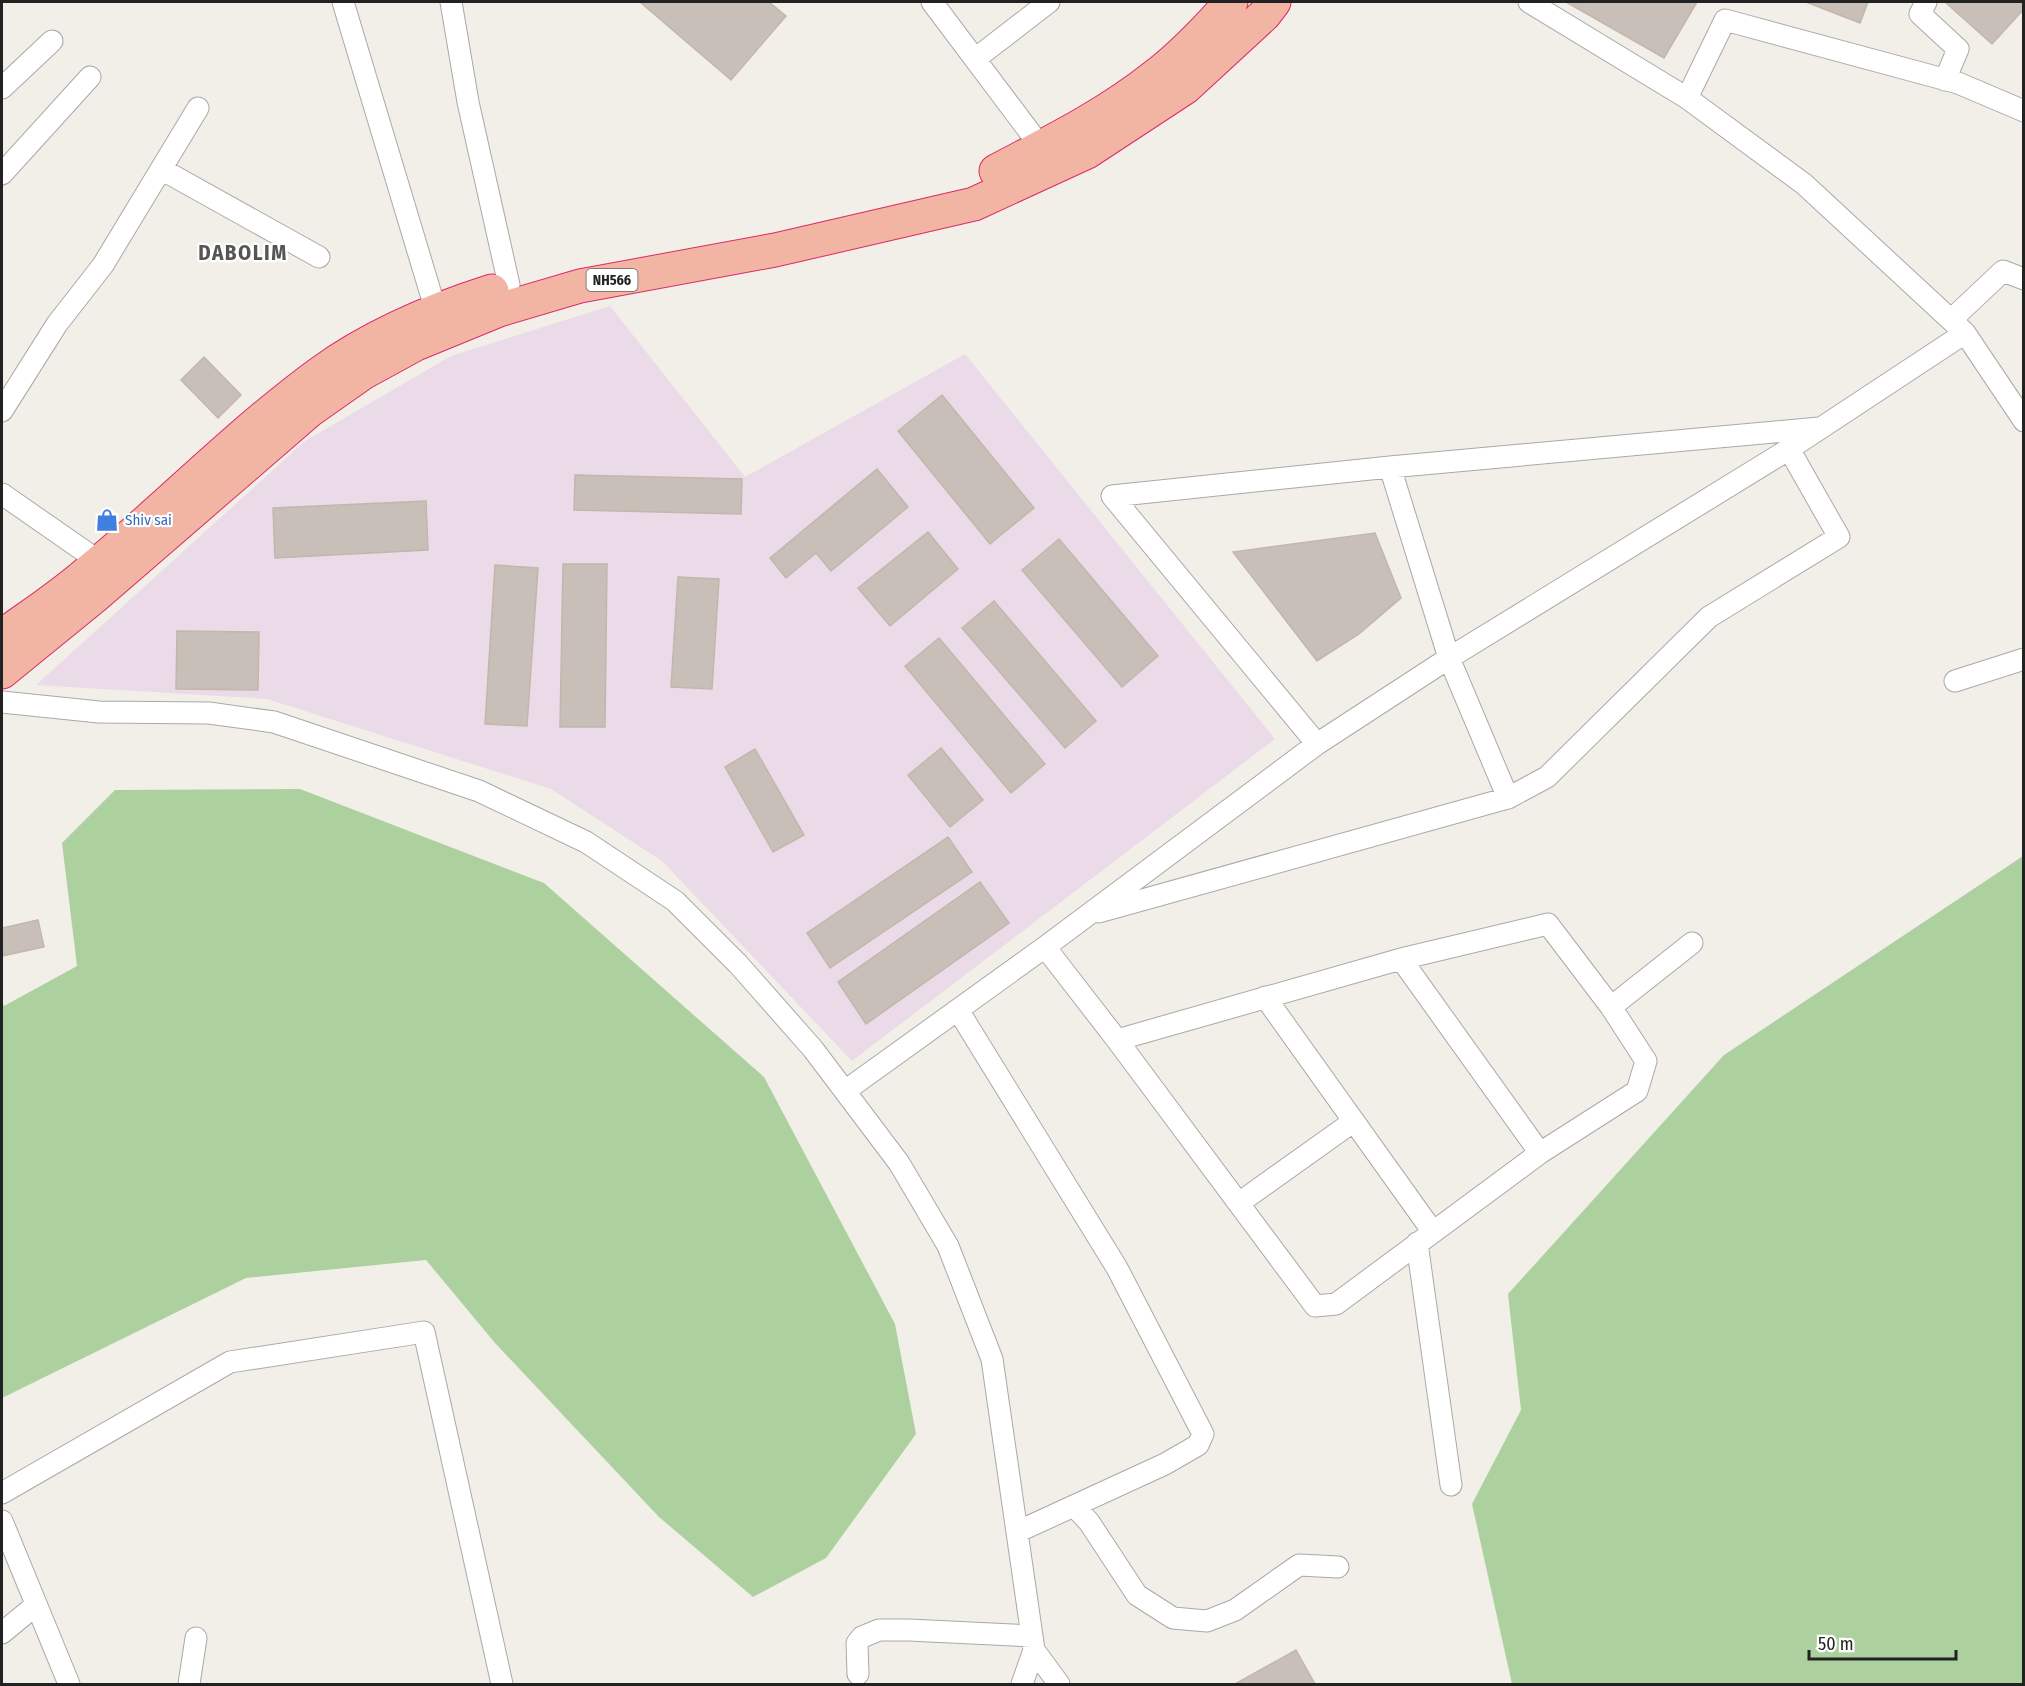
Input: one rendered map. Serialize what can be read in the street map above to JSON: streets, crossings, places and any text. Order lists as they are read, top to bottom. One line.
{"streets":{"highway":["NH566"]},"districts":["DABOLIM"],"places":{"shop":["Shiv sai"]},"scale_bar":"50 m"}
